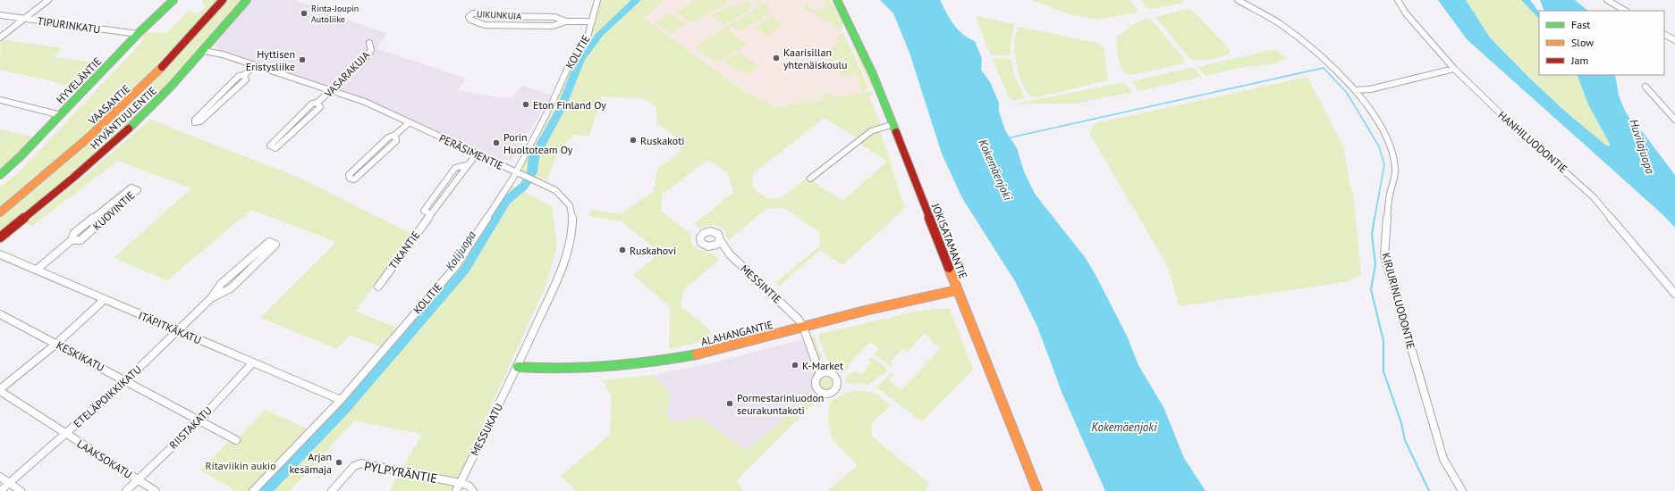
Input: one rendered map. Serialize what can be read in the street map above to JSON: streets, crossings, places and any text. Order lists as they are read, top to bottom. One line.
{"streets":{"street":["UIKUNKUJA","TIPURINKATU","KOLITIE","VASARAKUJA","HYVELÄNTIE","VAASANTIE","HYVÄNTUULENTIE","HANHILUODONTIE","PERÄSIMENTIE","KUOVINTIE","JOKISATAMANTIE","TIKANTIE","MESSINTIE","KIRJURINLUODONTIE","ITÄPITKÄKATU","ALAHANGANTIE","KESKIKATU","ETELÄPOIKKIKATU","RIISTAKATU","MESSUKATU","LAAKSOKATU","PYLPYRÄNTIE"]},"crossings":[["UIKUNKUJA","KOLITIE"],["TIPURINKATU","HYVELÄNTIE"],["KOLITIE","PERÄSIMENTIE"],["KOLITIE","ITÄPITKÄKATU"],["VASARAKUJA","PERÄSIMENTIE"],["HYVÄNTUULENTIE","PERÄSIMENTIE"],["PERÄSIMENTIE","TIKANTIE"],["PERÄSIMENTIE","ALAHANGANTIE"],["PERÄSIMENTIE","MESSUKATU"],["KUOVINTIE","ITÄPITKÄKATU"],["JOKISATAMANTIE","ALAHANGANTIE"],["MESSINTIE","ALAHANGANTIE"],["ITÄPITKÄKATU","ETELÄPOIKKIKATU"],["ITÄPITKÄKATU","RIISTAKATU"],["ALAHANGANTIE","MESSUKATU"],["KESKIKATU","ETELÄPOIKKIKATU"],["KESKIKATU","RIISTAKATU"],["ETELÄPOIKKIKATU","LAAKSOKATU"],["RIISTAKATU","LAAKSOKATU"],["MESSUKATU","PYLPYRÄNTIE"]],"water":["Huvilajuopa","Kokemäenjoki","Kolijuopa"],"parks":["Ritaviikin aukio"],"places":["Rinta-Joupin Autoliike","Kaarisillan yhtenäiskoulu","Hyttisen Eristysliike","Eton Finland Oy","Ruskakoti","Porin Huoltoteam Oy","Ruskahovi","K-Market","Pormestarinluodon seurakuntakoti","Arjan kesämaja"],"legend":["Fast","Slow","Jam"]}
